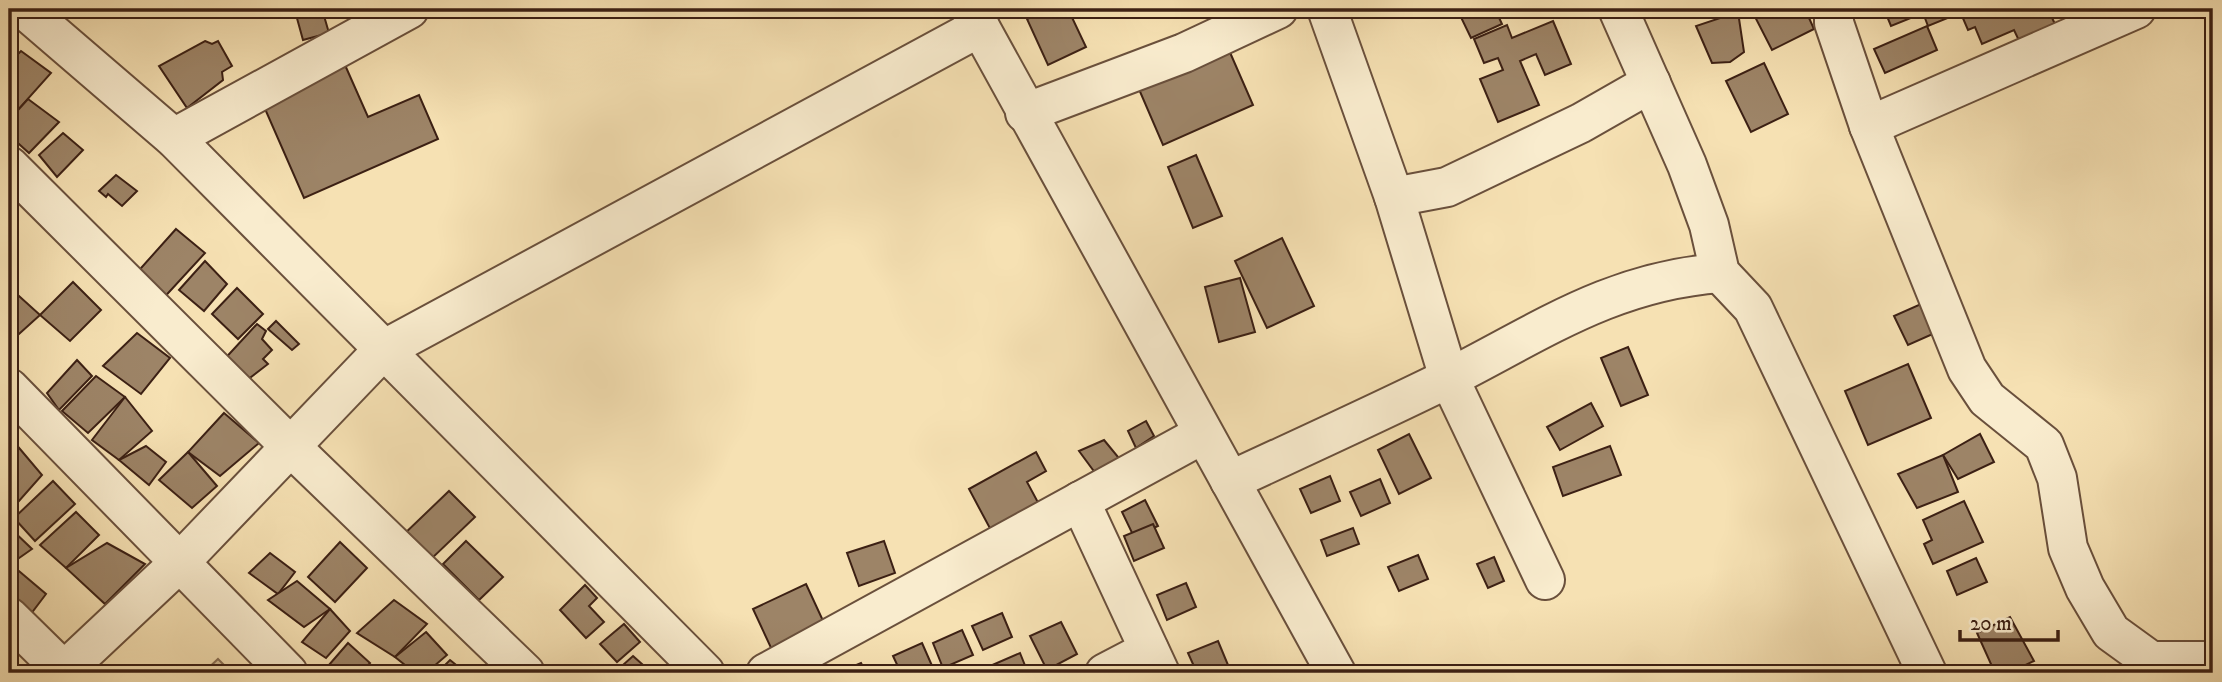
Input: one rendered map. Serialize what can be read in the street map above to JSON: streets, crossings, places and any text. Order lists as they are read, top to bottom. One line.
{"scale_bar":"20 m"}
